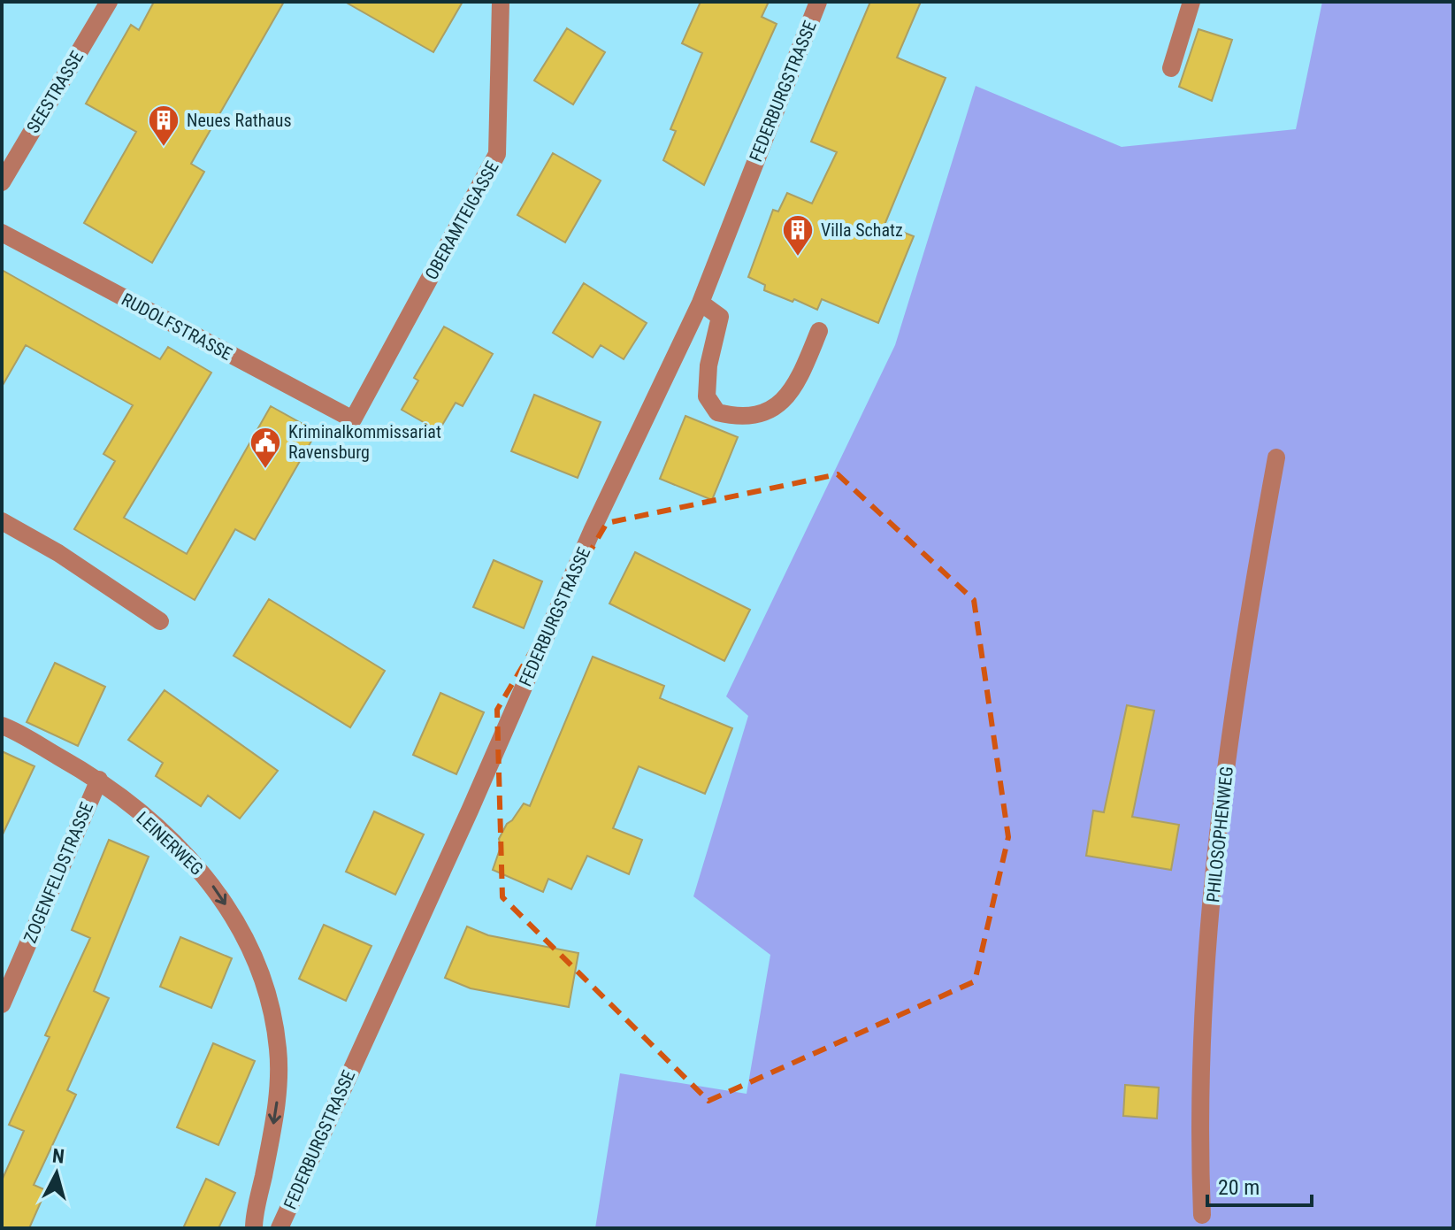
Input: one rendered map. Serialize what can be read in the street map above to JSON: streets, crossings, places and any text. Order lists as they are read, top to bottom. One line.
{"streets":{"street":["FEDERBURGSTRASSE","SEESTRASSE","OBERAMTEIGASSE","RUDOLFSTRASSE","PHILOSOPHENWEG","LEINERWEG","ZOGENFELDSTRASSE"]},"crossings":[["OBERAMTEIGASSE","RUDOLFSTRASSE"],["LEINERWEG","ZOGENFELDSTRASSE"]],"one_way":["LEINERWEG"],"places":{"building":["Neues Rathaus","Villa Schatz"],"public building":["Kriminalkommissariat Ravensburg"]},"scale_bar":"20 m","north":"top"}
